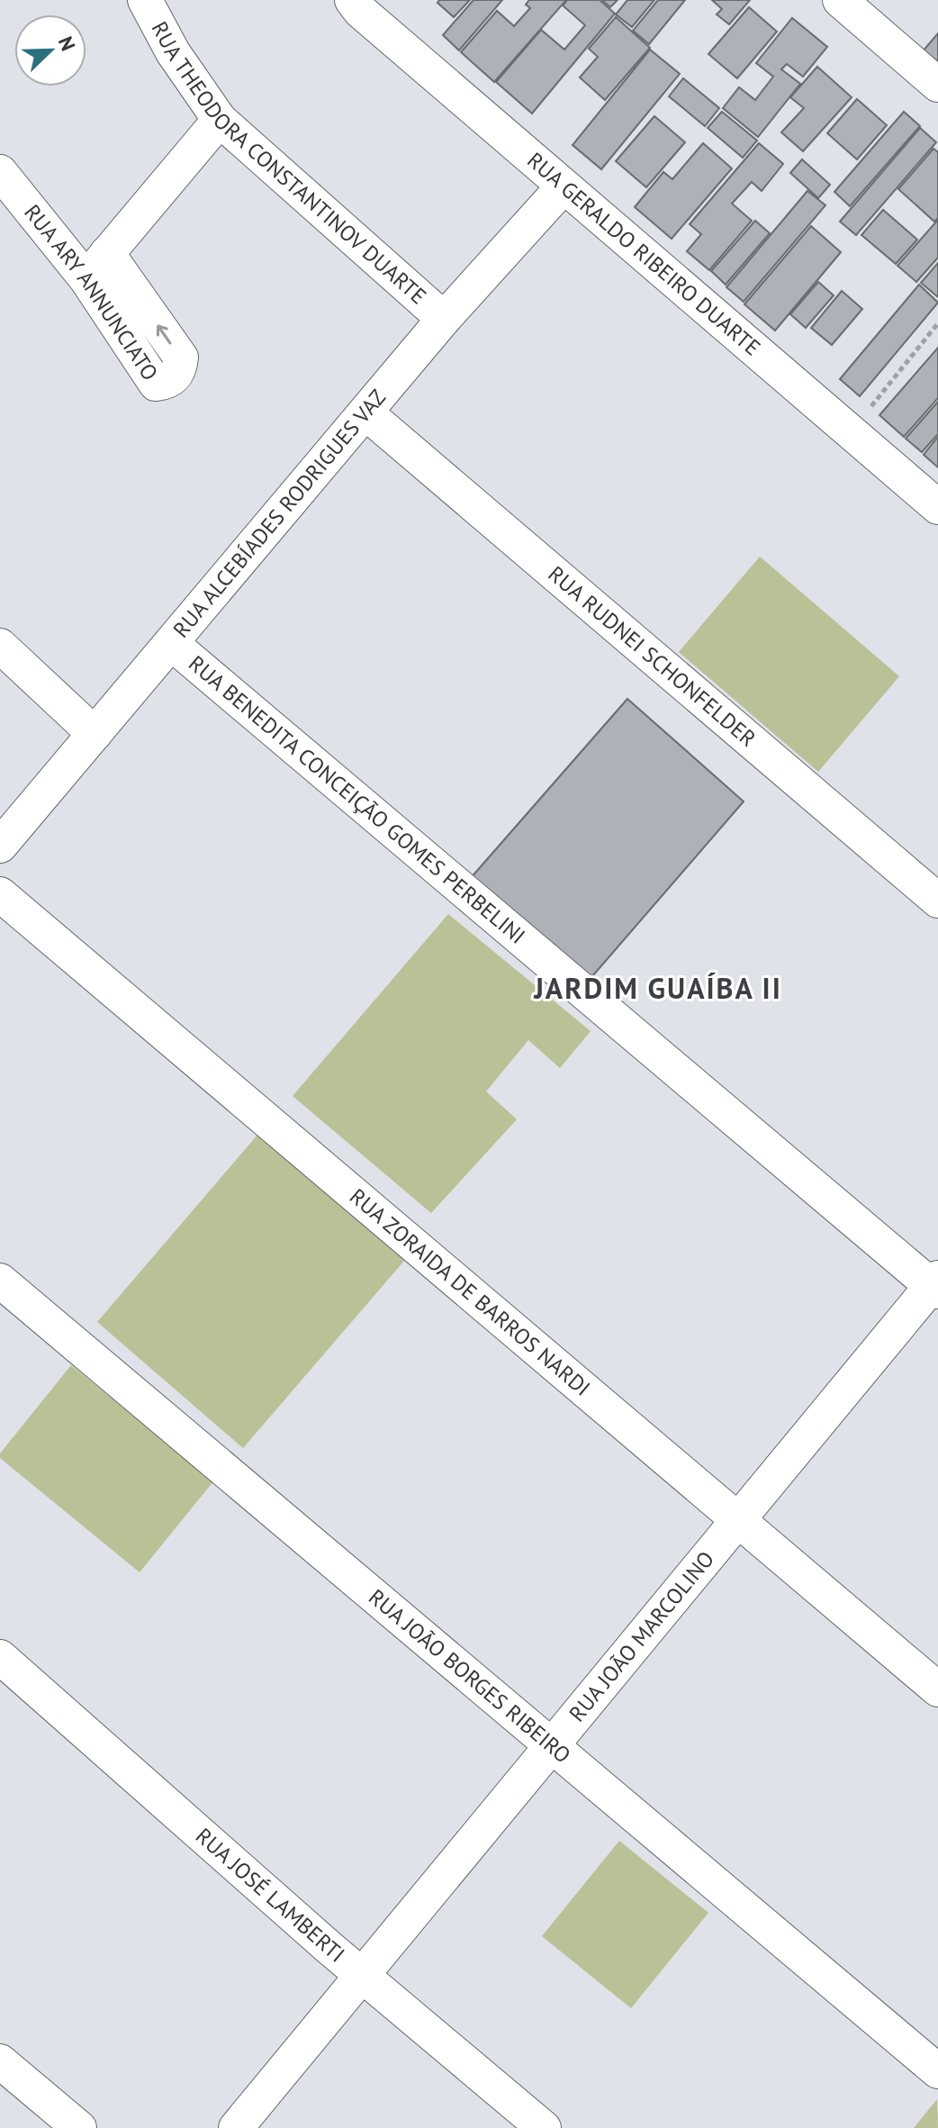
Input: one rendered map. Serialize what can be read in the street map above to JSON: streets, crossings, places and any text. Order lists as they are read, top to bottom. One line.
{"streets":{"street":["RUA THEODORA CONSTANTINOV DUARTE","RUA GERALDO RIBEIRO DUARTE","RUA ARY ANNUNCIATO","RUA ALCEBÍADES RODRIGUES VAZ","RUA RUDNEI SCHONFELDER","RUA BENEDITA CONCEIÇÃO GOMES PERBELINI","RUA ZORAIDA DE BARROS NARDI","RUA JOÃO MARCOLINO","RUA JOÃO BORGES RIBEIRO","RUA JOSÉ LAMBERTI"]},"crossings":[["RUA THEODORA CONSTANTINOV DUARTE","RUA ARY ANNUNCIATO"],["RUA THEODORA CONSTANTINOV DUARTE","RUA ALCEBÍADES RODRIGUES VAZ"],["RUA GERALDO RIBEIRO DUARTE","RUA ALCEBÍADES RODRIGUES VAZ"],["RUA ALCEBÍADES RODRIGUES VAZ","RUA RUDNEI SCHONFELDER"],["RUA ALCEBÍADES RODRIGUES VAZ","RUA BENEDITA CONCEIÇÃO GOMES PERBELINI"],["RUA BENEDITA CONCEIÇÃO GOMES PERBELINI","RUA JOÃO MARCOLINO"],["RUA ZORAIDA DE BARROS NARDI","RUA JOÃO MARCOLINO"],["RUA JOÃO MARCOLINO","RUA JOÃO BORGES RIBEIRO"],["RUA JOÃO MARCOLINO","RUA JOSÉ LAMBERTI"]],"districts":["JARDIM GUAÍBA II"],"north":"top right"}
